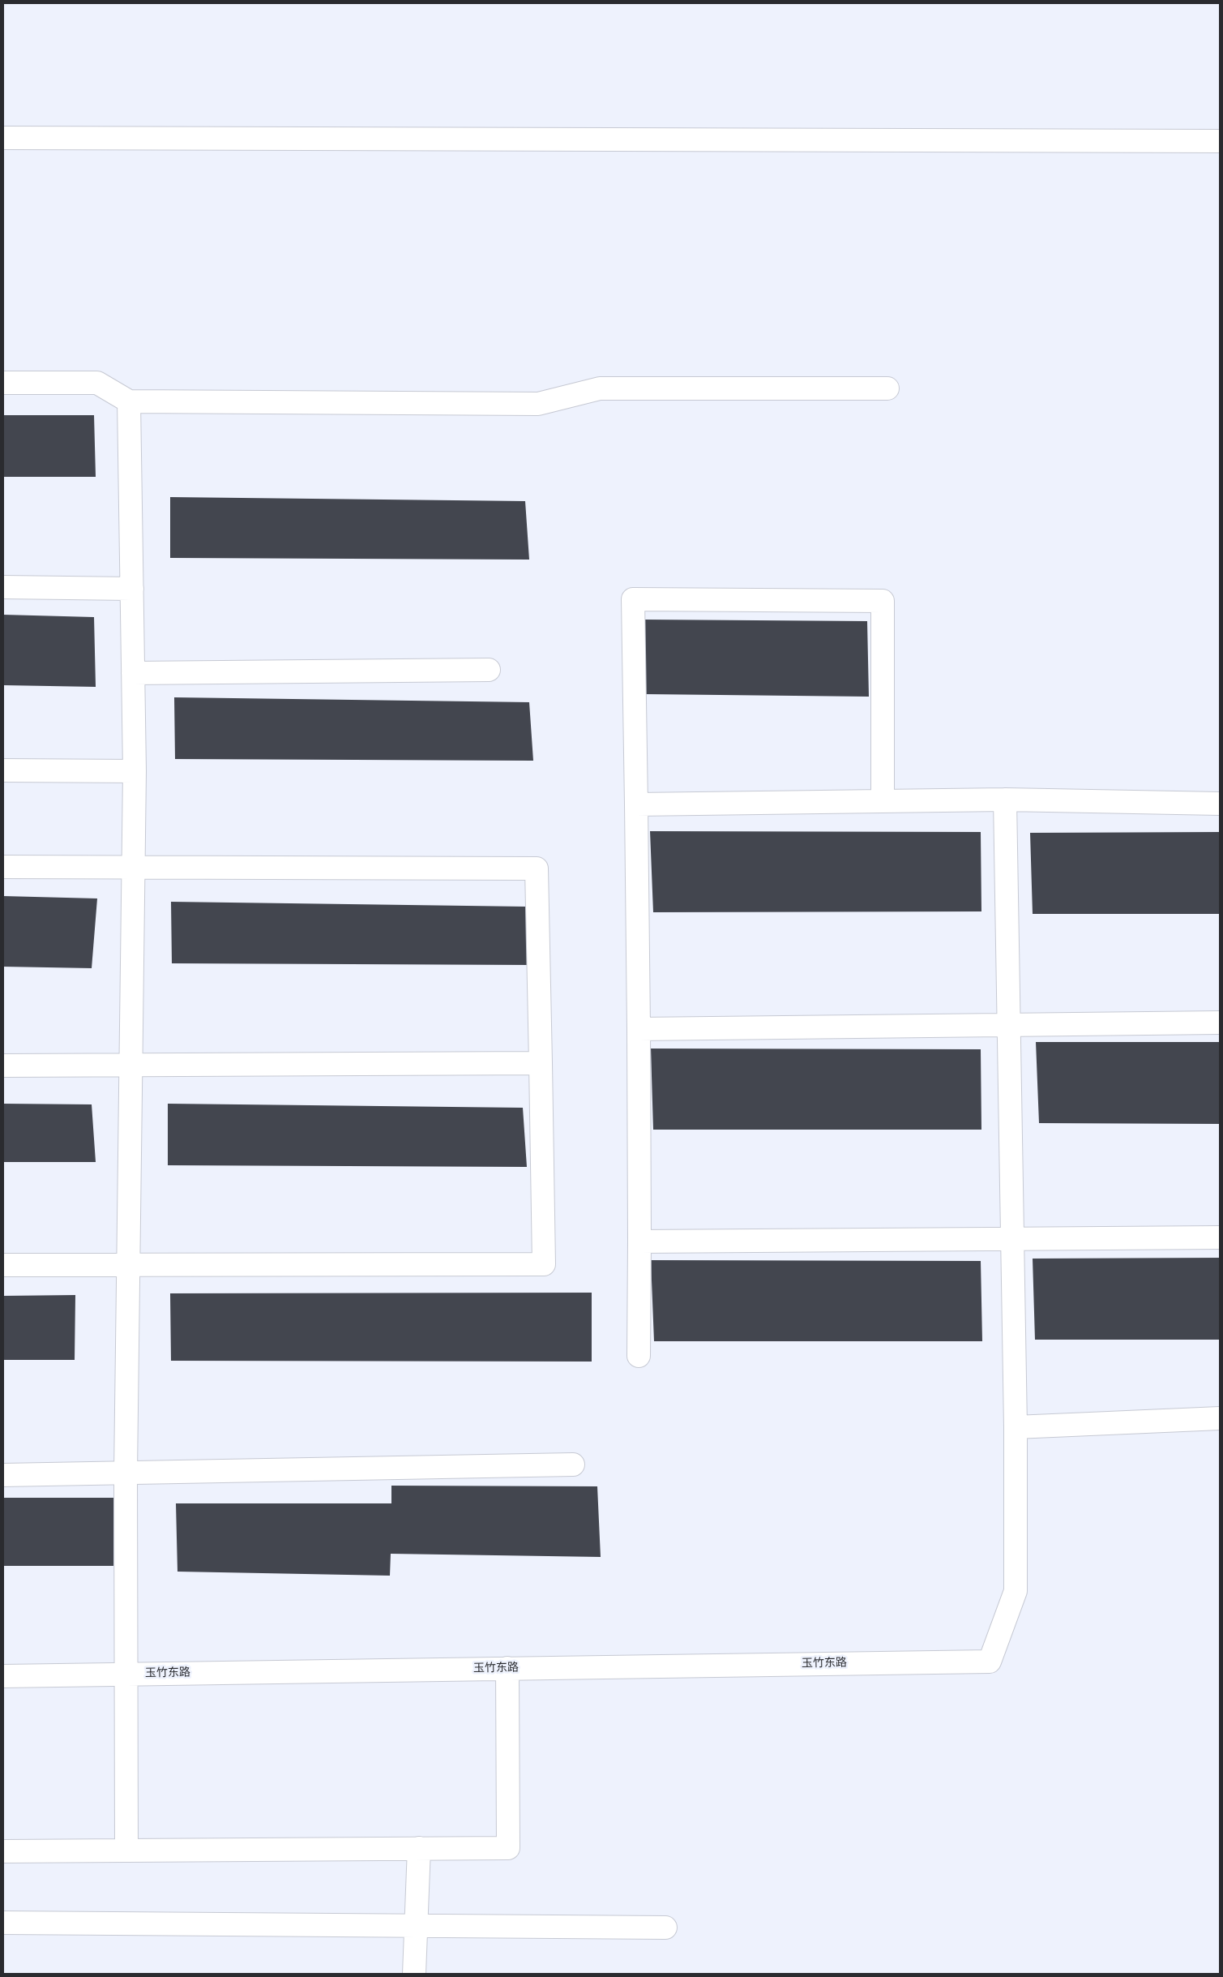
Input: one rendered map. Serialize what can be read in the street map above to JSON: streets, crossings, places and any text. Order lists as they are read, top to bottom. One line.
{"streets":{"street":["玉竹东路"]}}
